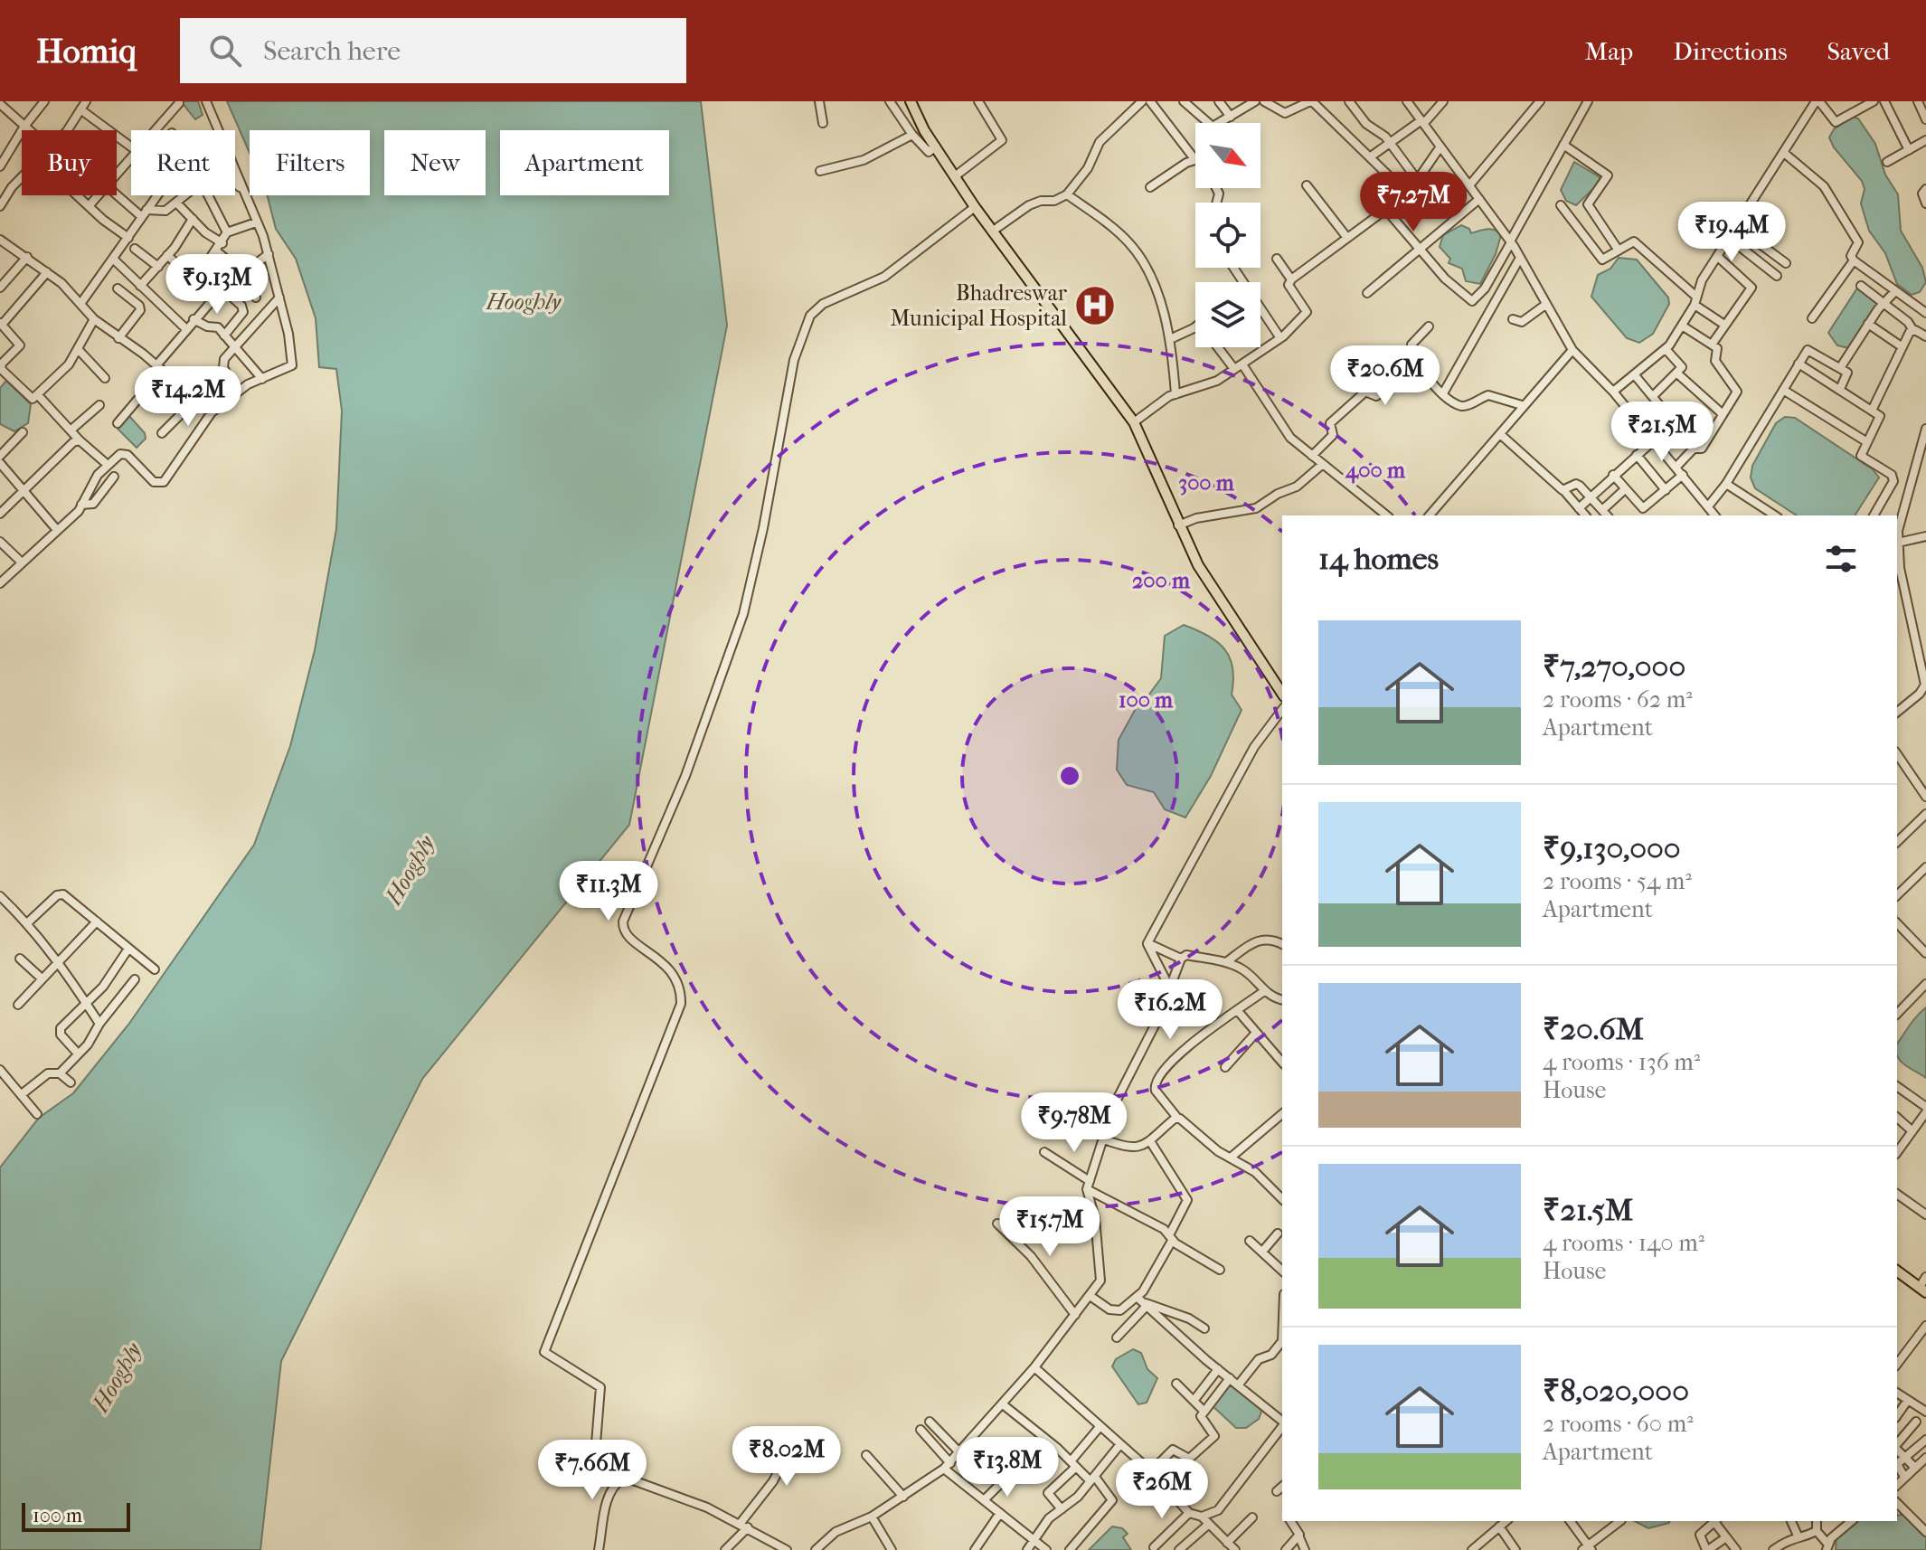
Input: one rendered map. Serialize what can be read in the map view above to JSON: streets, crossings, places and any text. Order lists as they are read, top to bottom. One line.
{"water":["Hooghly"],"places":{"hospital":["Bhadreswar Municipal Hospital"]},"scale_bar":"100 m","north":"bottom right","page":{"header":"Homiq","search":"Search here","nav":["Map","Directions","Saved"],"chip":["Buy","Rent","Filters","New","Apartment"],"price":["₹7.27M","₹19.4M","₹9.13M","₹20.6M","₹14.2M","₹21.5M","₹11.3M","₹16.2M","₹9.78M","₹15.7M","₹8.02M","₹13.8M","₹7.66M","₹26M"],"heading":"14 homes","list":[{"name":"₹7,270,000","note":"2 rooms · 62 m² · Apartment"},{"name":"₹9,130,000","note":"2 rooms · 54 m² · Apartment"},{"name":"₹20.6M","note":"4 rooms · 136 m² · House"},{"name":"₹21.5M","note":"4 rooms · 140 m² · House"},{"name":"₹8,020,000","note":"2 rooms · 60 m² · Apartment"}],"scale":"100 m"},"rings":["400 m","300 m","200 m","100 m"]}
